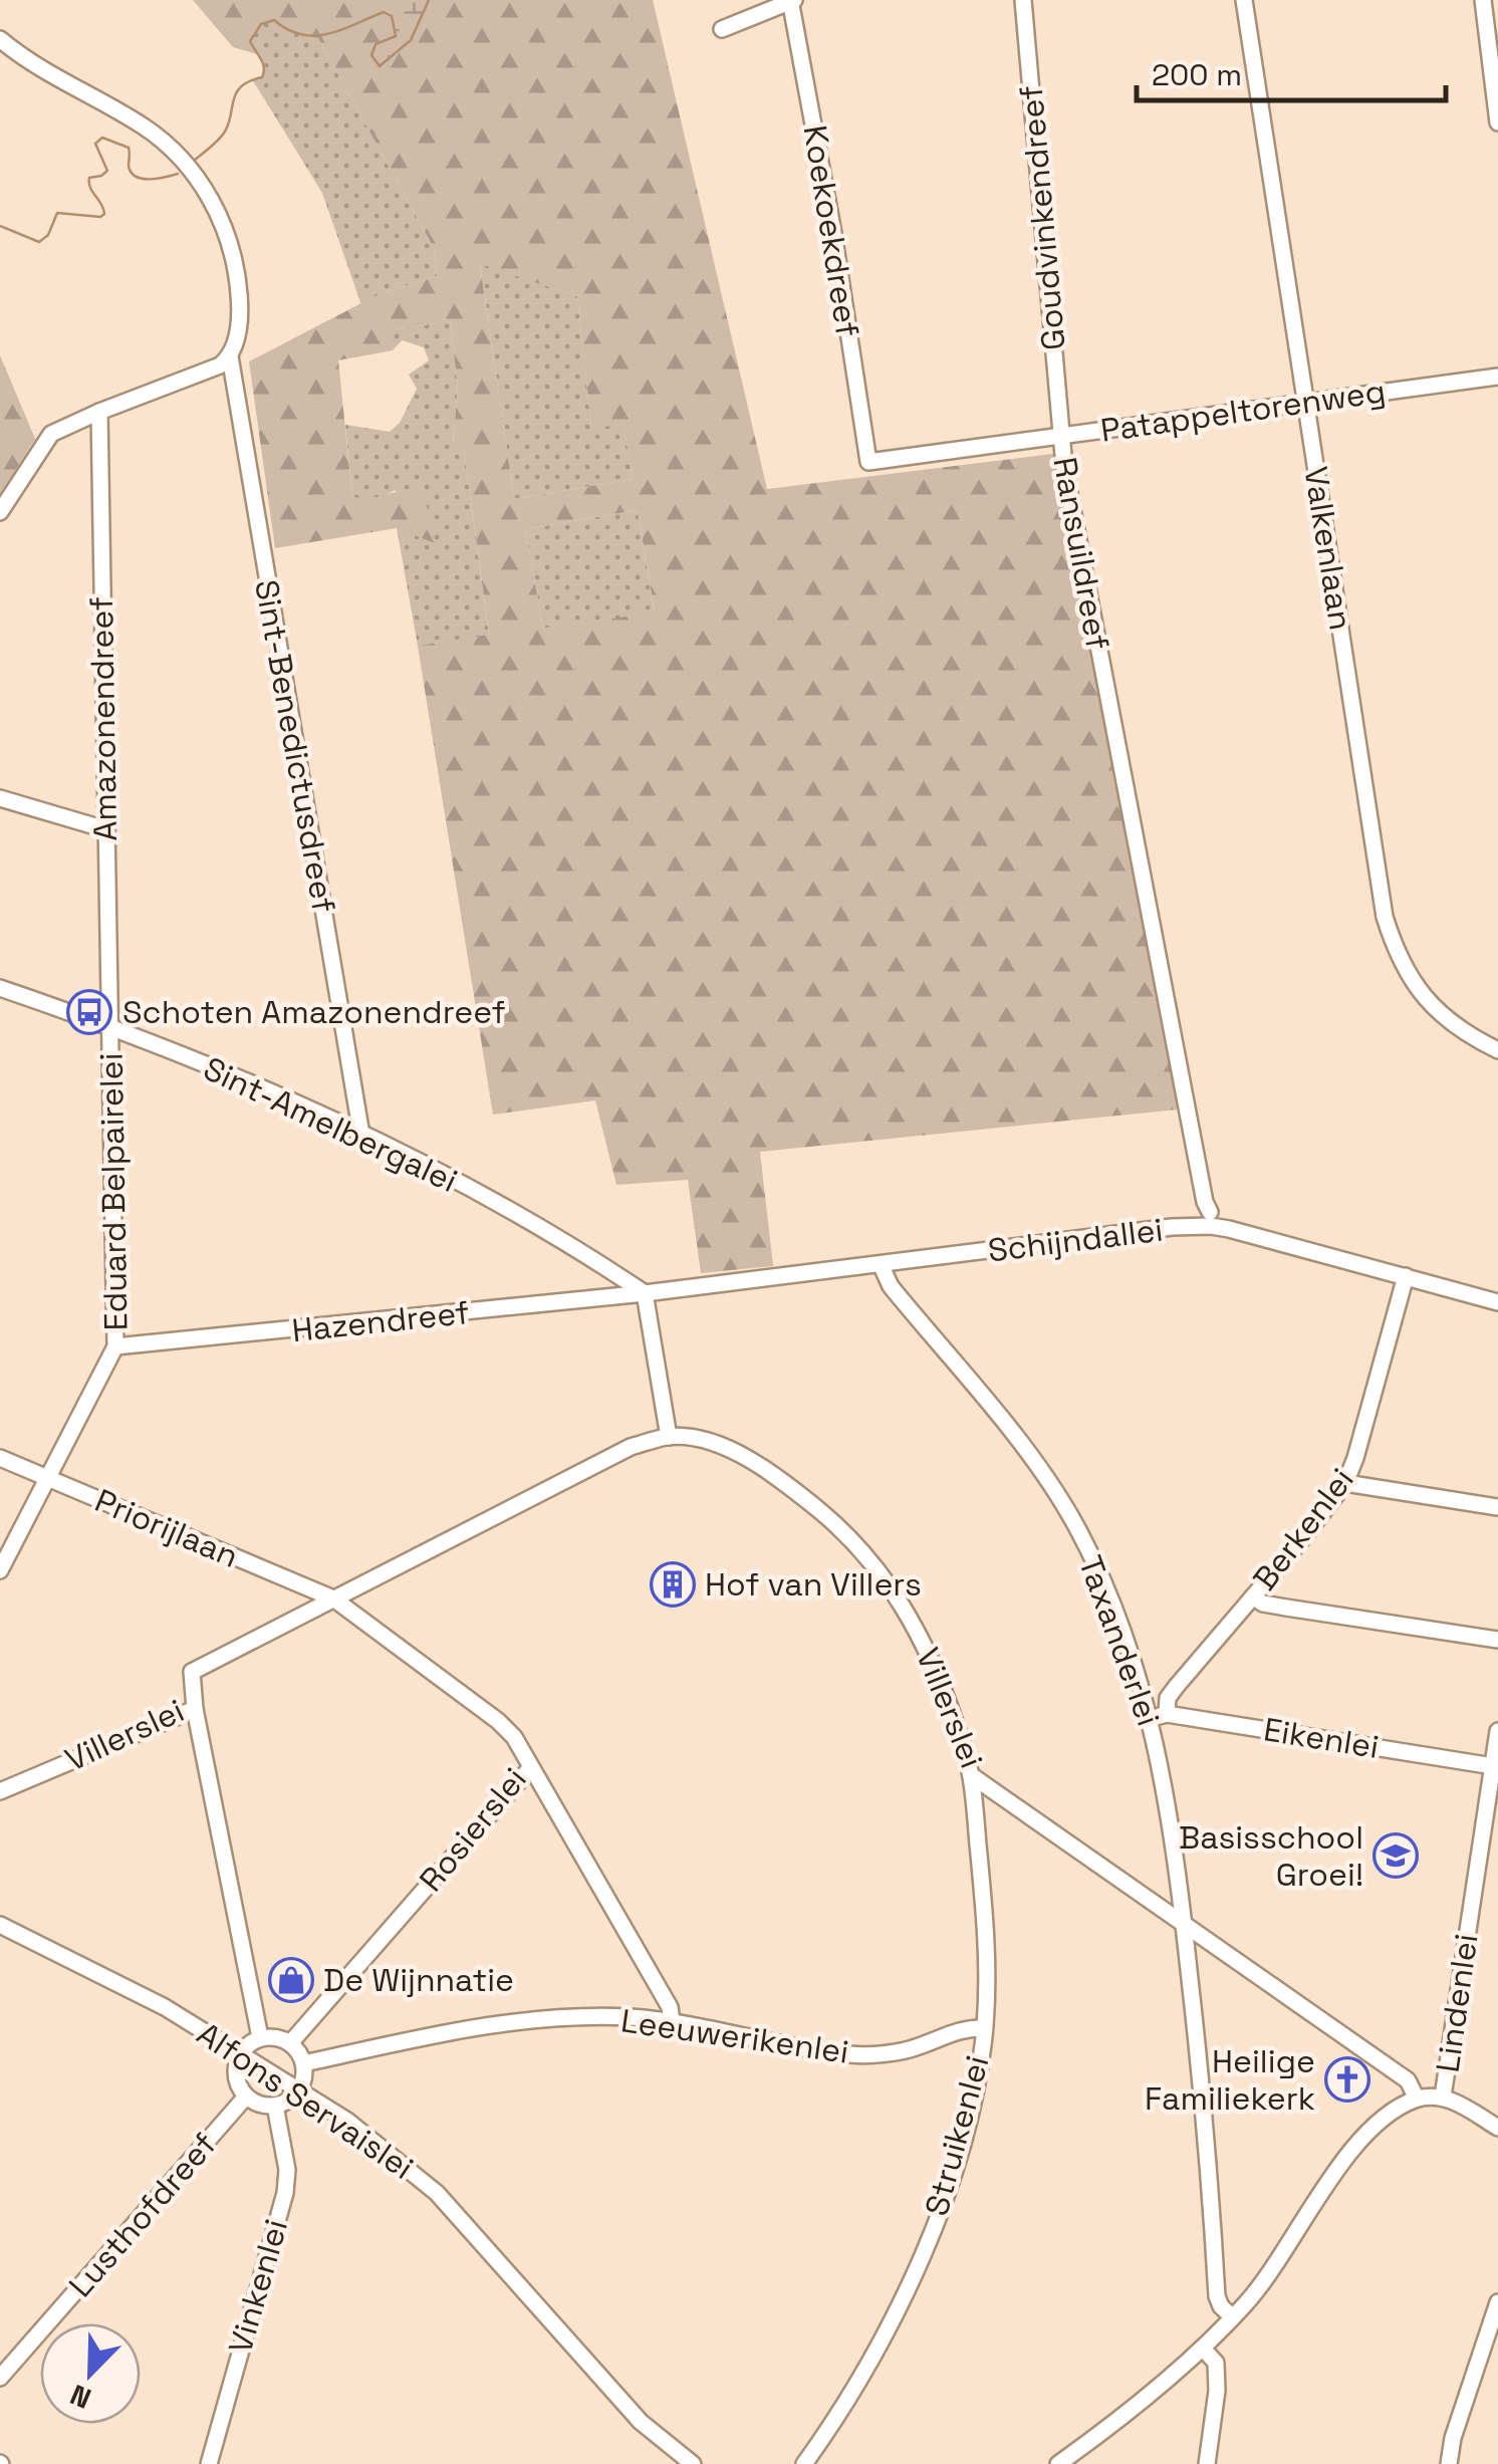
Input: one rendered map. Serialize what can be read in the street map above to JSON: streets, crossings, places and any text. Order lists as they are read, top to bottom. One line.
{"streets":{"street":["Goudvinkendreef","Koekoekdreef","Patappeltorenweg","Valkenlaan","Ransuildreef","Amazonendreef","Sint-Benedictusdreef","Sint-Amelbergalei","Eduard Belpairelei","Schijndallei","Hazendreef","Priorijlaan","Berkenlei","Taxanderlei","Villerslei","Eikenlei","Rosierslei","Lindenlei","Leeuwerikenlei","Alfons Servaislei","Struikenlei","Lusthofdreef","Vinkenlei"]},"crossings":[["Goudvinkendreef","Patappeltorenweg"],["Goudvinkendreef","Ransuildreef"],["Koekoekdreef","Patappeltorenweg"],["Patappeltorenweg","Valkenlaan"],["Patappeltorenweg","Ransuildreef"],["Ransuildreef","Schijndallei"],["Amazonendreef","Sint-Amelbergalei"],["Amazonendreef","Eduard Belpairelei"],["Sint-Benedictusdreef","Sint-Amelbergalei"],["Sint-Amelbergalei","Eduard Belpairelei"],["Sint-Amelbergalei","Schijndallei"],["Sint-Amelbergalei","Hazendreef"],["Eduard Belpairelei","Hazendreef"],["Eduard Belpairelei","Priorijlaan"],["Schijndallei","Hazendreef"],["Schijndallei","Berkenlei"],["Schijndallei","Taxanderlei"],["Priorijlaan","Villerslei"],["Priorijlaan","Rosierslei"],["Berkenlei","Taxanderlei"],["Berkenlei","Eikenlei"],["Taxanderlei","Villerslei"],["Taxanderlei","Eikenlei"],["Villerslei","Rosierslei"],["Villerslei","Struikenlei"],["Eikenlei","Lindenlei"],["Leeuwerikenlei","Struikenlei"]],"places":{"bus stop":["Schoten Amazonendreef"],"building":["Hof van Villers"],"school or university":["Basisschool Groei!"],"shop":["De Wijnnatie"],"church":["Heilige Familiekerk"]},"scale_bar":"200 m","north":"bottom left"}
